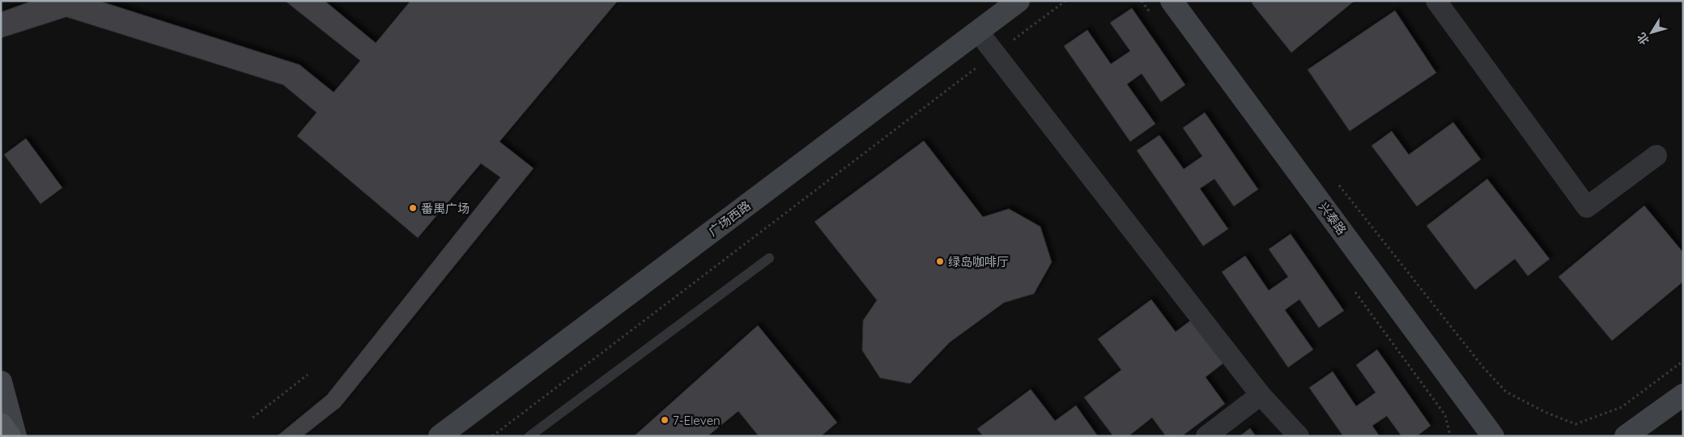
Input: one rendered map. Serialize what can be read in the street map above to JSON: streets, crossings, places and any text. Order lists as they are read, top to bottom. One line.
{"streets":{"street":["广场西路","兴泰路"]},"places":["番禺广场","绿岛咖啡厅","7-Eleven"],"north":"bottom left"}
